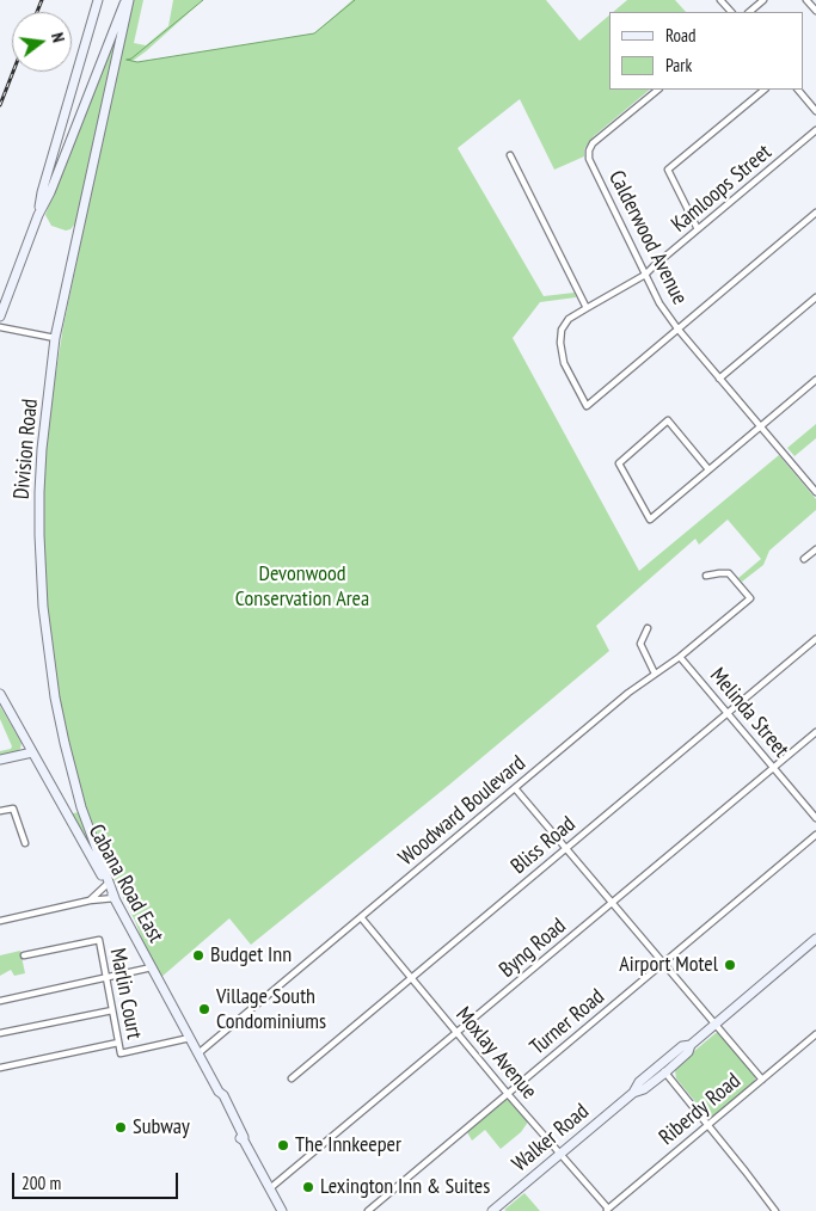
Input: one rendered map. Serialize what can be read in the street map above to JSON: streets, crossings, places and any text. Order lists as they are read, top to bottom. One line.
{"streets":{"main road":["Division Road","Cabana Road East","Walker Road"],"street":["Kamloops Street","Calderwood Avenue","Melinda Street","Woodward Boulevard","Bliss Road","Byng Road","Marlin Court","Turner Road","Moxlay Avenue","Riberdy Road"]},"crossings":[["Kamloops Street","Calderwood Avenue"],["Division Road","Cabana Road East"],["Melinda Street","Woodward Boulevard"],["Melinda Street","Bliss Road"],["Melinda Street","Byng Road"],["Woodward Boulevard","Cabana Road East"],["Woodward Boulevard","Moxlay Avenue"],["Bliss Road","Moxlay Avenue"],["Cabana Road East","Byng Road"],["Cabana Road East","Marlin Court"],["Byng Road","Moxlay Avenue"],["Turner Road","Moxlay Avenue"],["Moxlay Avenue","Riberdy Road"],["Moxlay Avenue","Walker Road"]],"parks":["Devonwood Conservation Area"],"places":["Budget Inn","Airport Motel","Village South Condominiums","Subway","The Innkeeper","Lexington Inn & Suites"],"legend":["Road","Park"],"scale_bar":"200 m","north":"right"}
